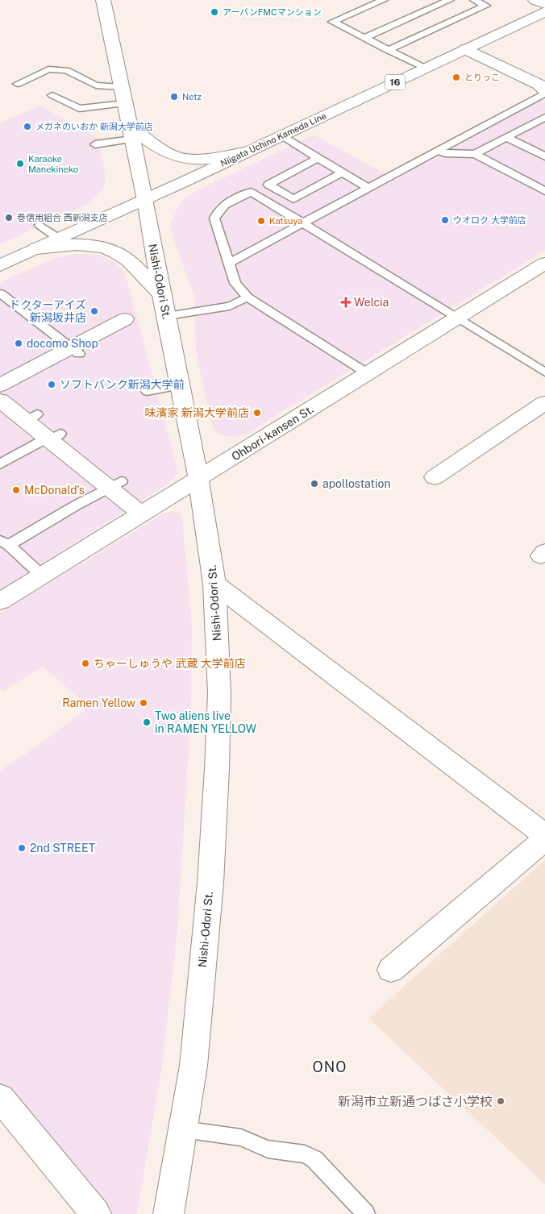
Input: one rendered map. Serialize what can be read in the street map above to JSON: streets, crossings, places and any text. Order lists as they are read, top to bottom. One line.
{"streets":{"street":["16","Niigata Uchino Kameda Line","Nishi-Odori St.","Ohbori-kansen St."]},"crossings":[["Niigata Uchino Kameda Line","Nishi-Odori St."],["Nishi-Odori St.","Ohbori-kansen St."]],"districts":["ONO"],"places":{"other":["アーバンFMCマンション","とりっこ","Netz","メガネのいおか 新潟大学前店","Karaoke Manekineko","巻信用組合 西新潟支店","ウオロク 大学前店","Katsuya","ドクターアイズ 新潟坂井店","docomo Shop","ソフトバンク新潟大学前","味濱家 新潟大学前店","apollostation","McDonald's","ちゃーしゅうや 武蔵 大学前店","Ramen Yellow","Two aliens live in RAMEN YELLOW","2nd STREET","新潟市立新通つばさ小学校"],"health":["Welcia"]}}
